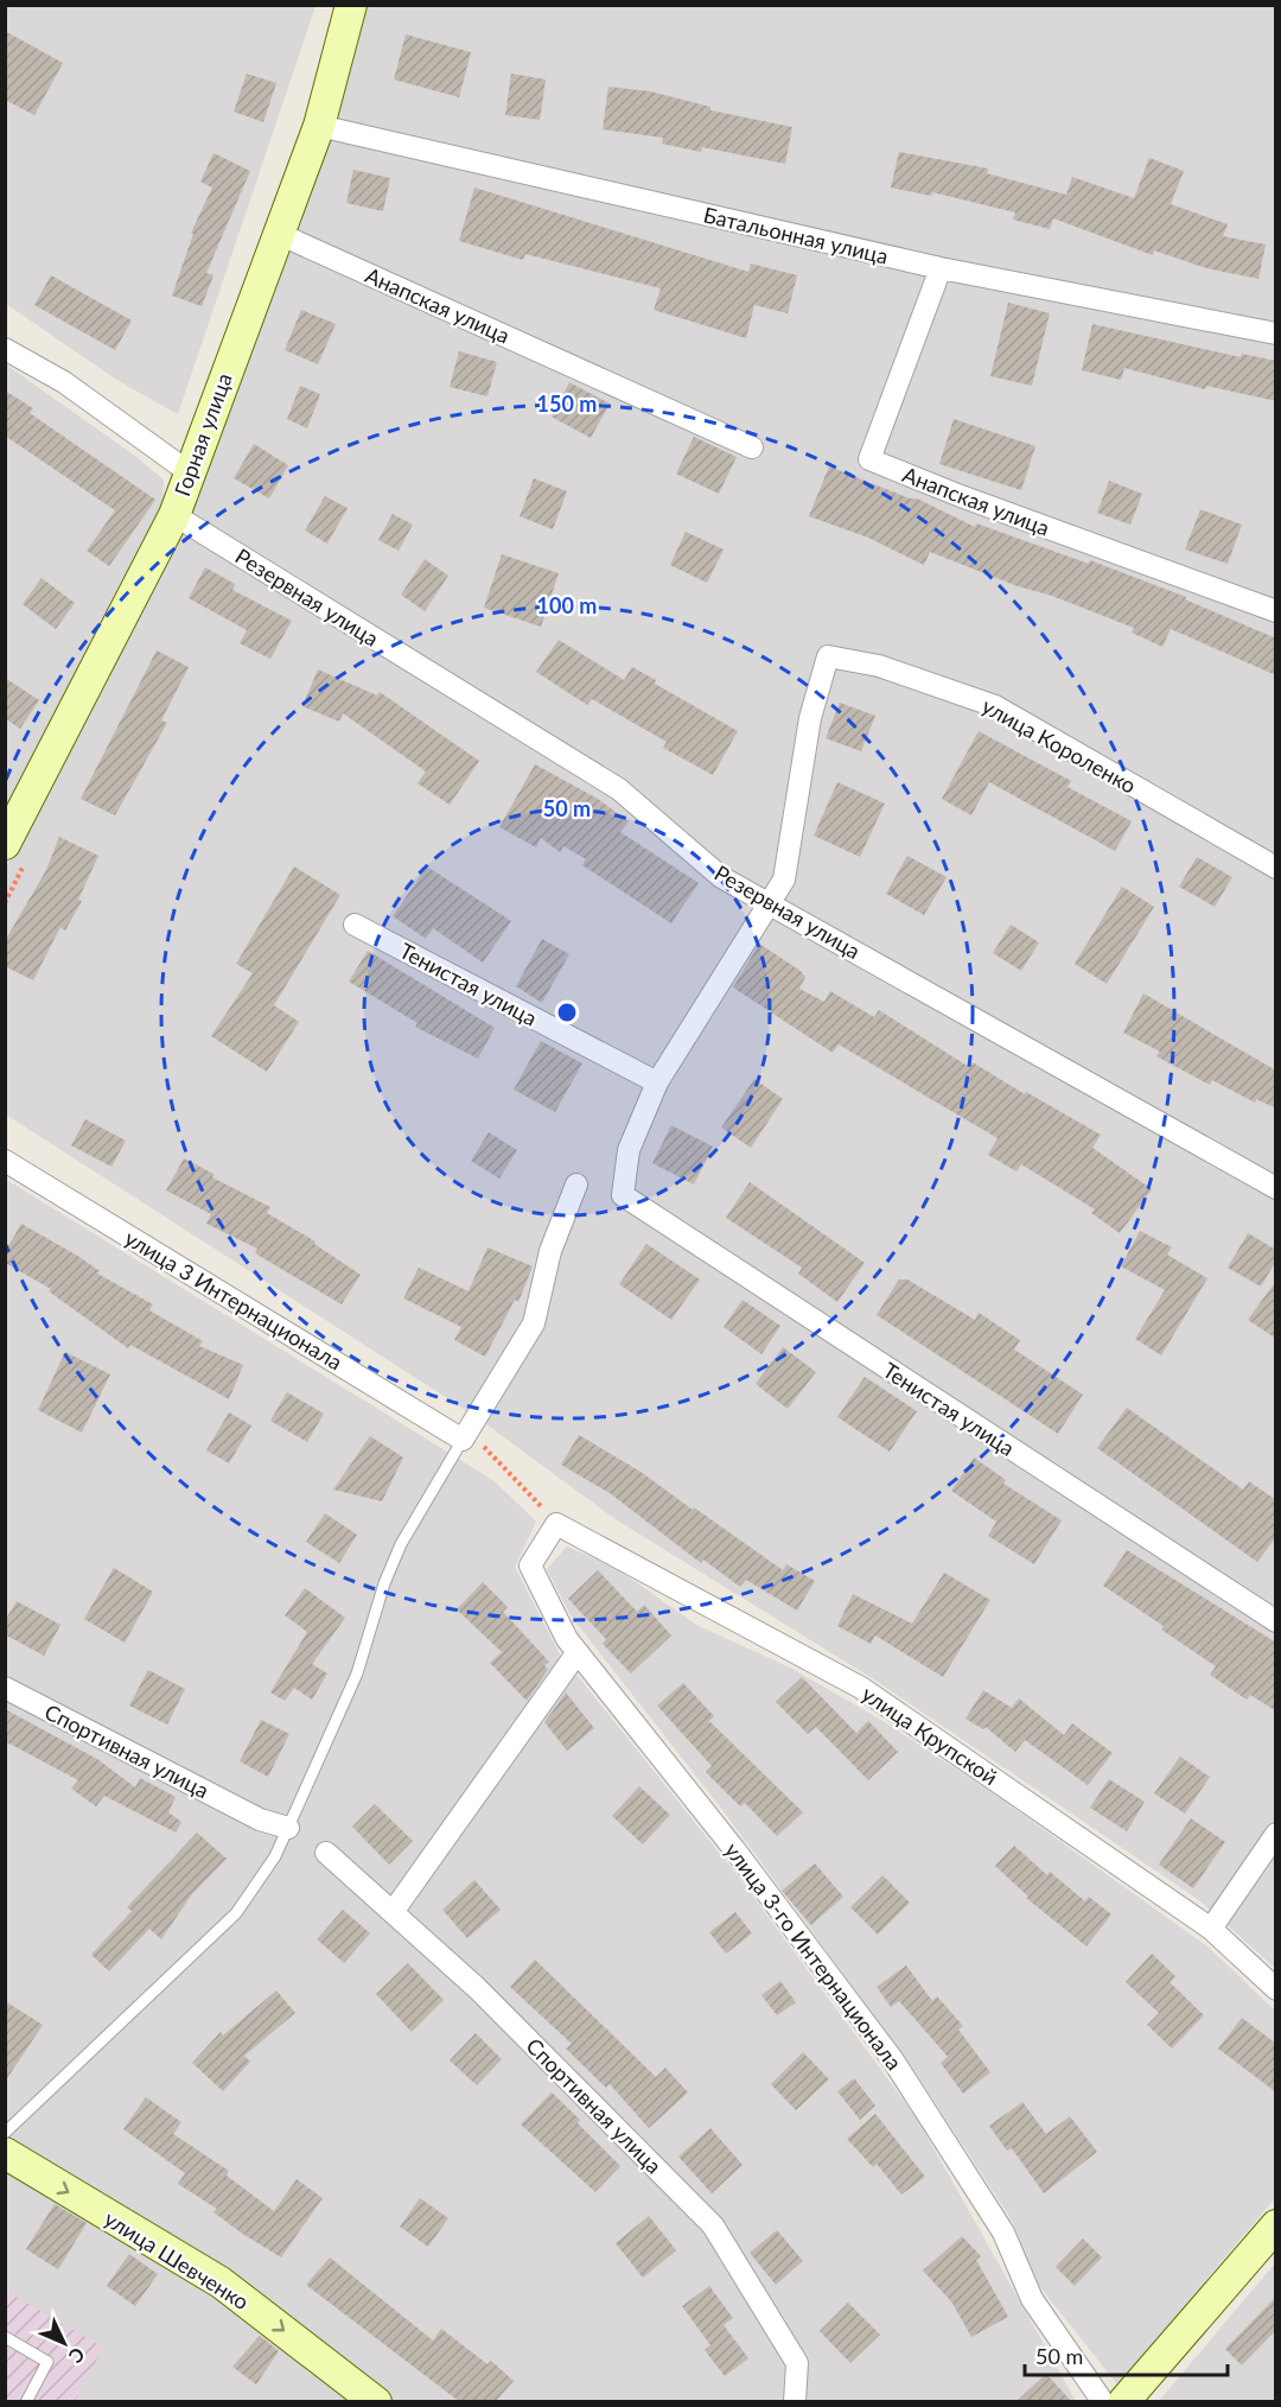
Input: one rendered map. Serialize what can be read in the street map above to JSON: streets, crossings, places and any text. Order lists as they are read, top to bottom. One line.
{"streets":{"main road":["Горная улица","улица Шевченко"],"street":["Батальонная улица","Анапская улица","Резервная улица","улица Короленко","Тенистая улица","улица 3 Интернационала","улица Крупской","Спортивная улица","улица 3-го Интернационала"]},"crossings":[["Батальонная улица","Анапская улица"],["Батальонная улица","Горная улица"],["Анапская улица","Горная улица"],["Горная улица","Резервная улица"],["Резервная улица","улица Короленко"],["улица Крупской","улица 3-го Интернационала"]],"one_way":["улица Шевченко"],"scale_bar":"50 m","north":"bottom right","rings":["150 m","100 m","50 m"]}
